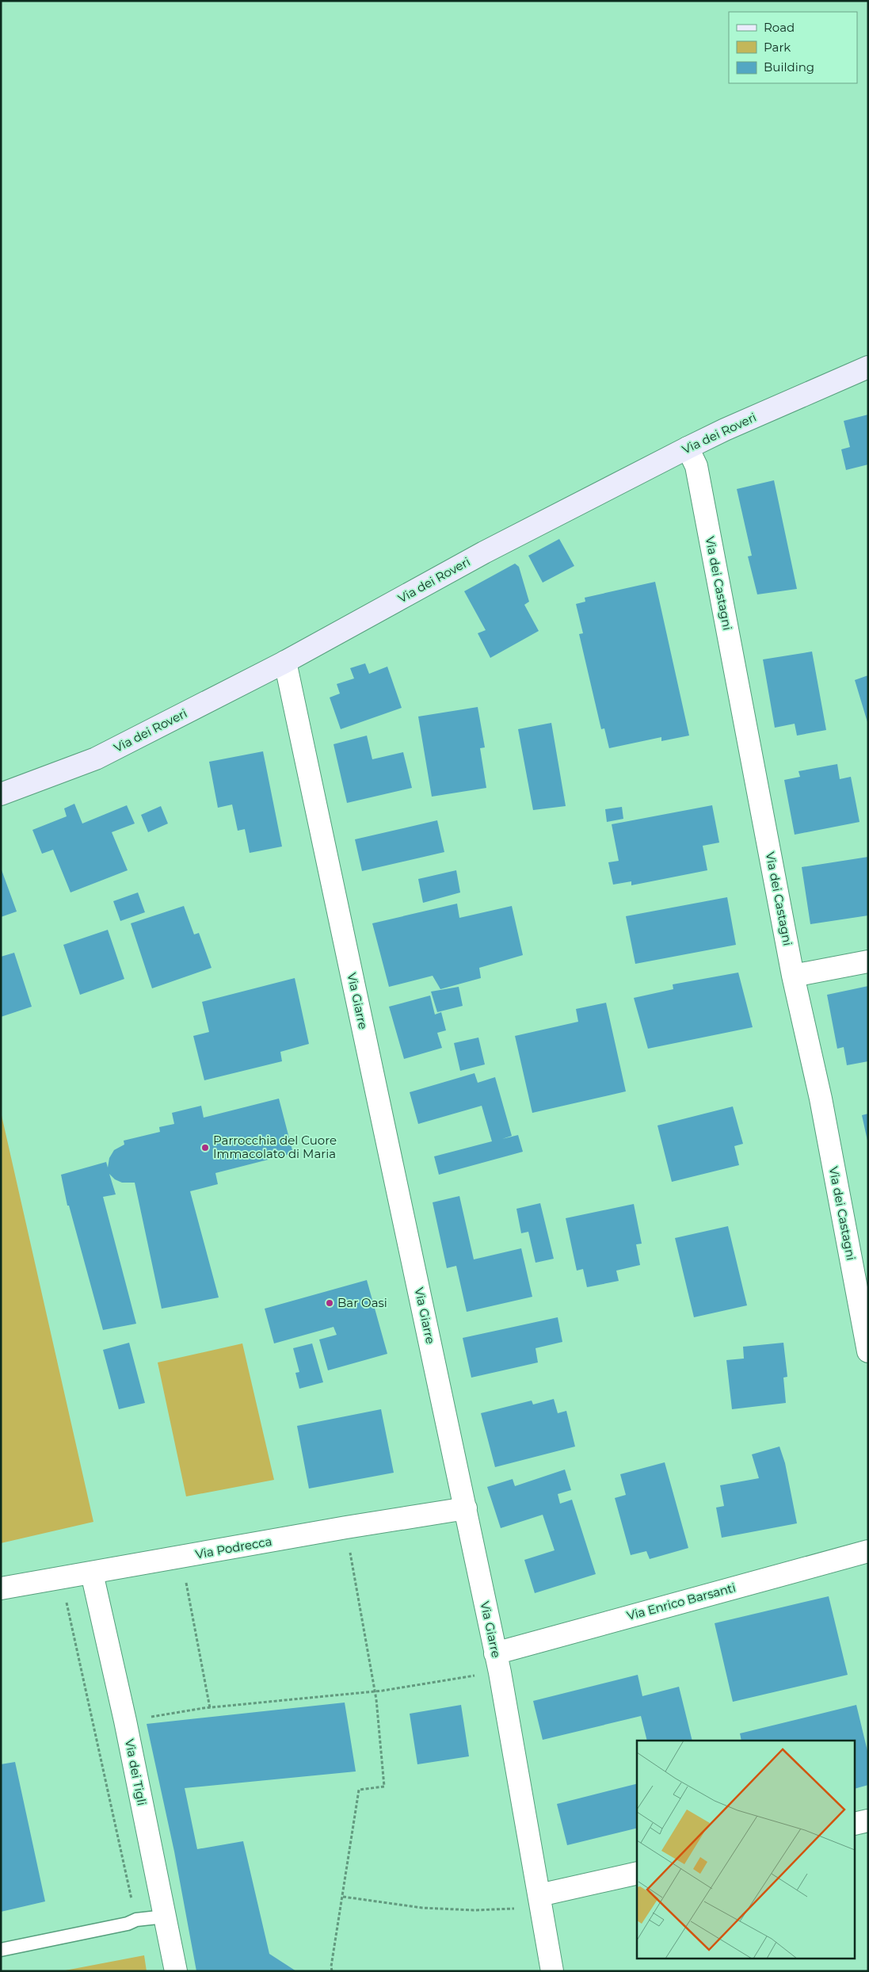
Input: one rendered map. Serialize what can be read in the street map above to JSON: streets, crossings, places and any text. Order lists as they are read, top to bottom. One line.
{"streets":{"street":["Via dei Roveri","Via dei Castagni","Via Giarre","Via Podrecca","Via Enrico Barsanti","Via dei Tigli"]},"crossings":[["Via dei Roveri","Via dei Castagni"],["Via dei Roveri","Via Giarre"],["Via Giarre","Via Podrecca"],["Via Giarre","Via Enrico Barsanti"],["Via Podrecca","Via dei Tigli"]],"places":["Parrocchia del Cuore Immacolato di Maria","Bar Oasi"],"legend":["Road","Park","Building"]}
